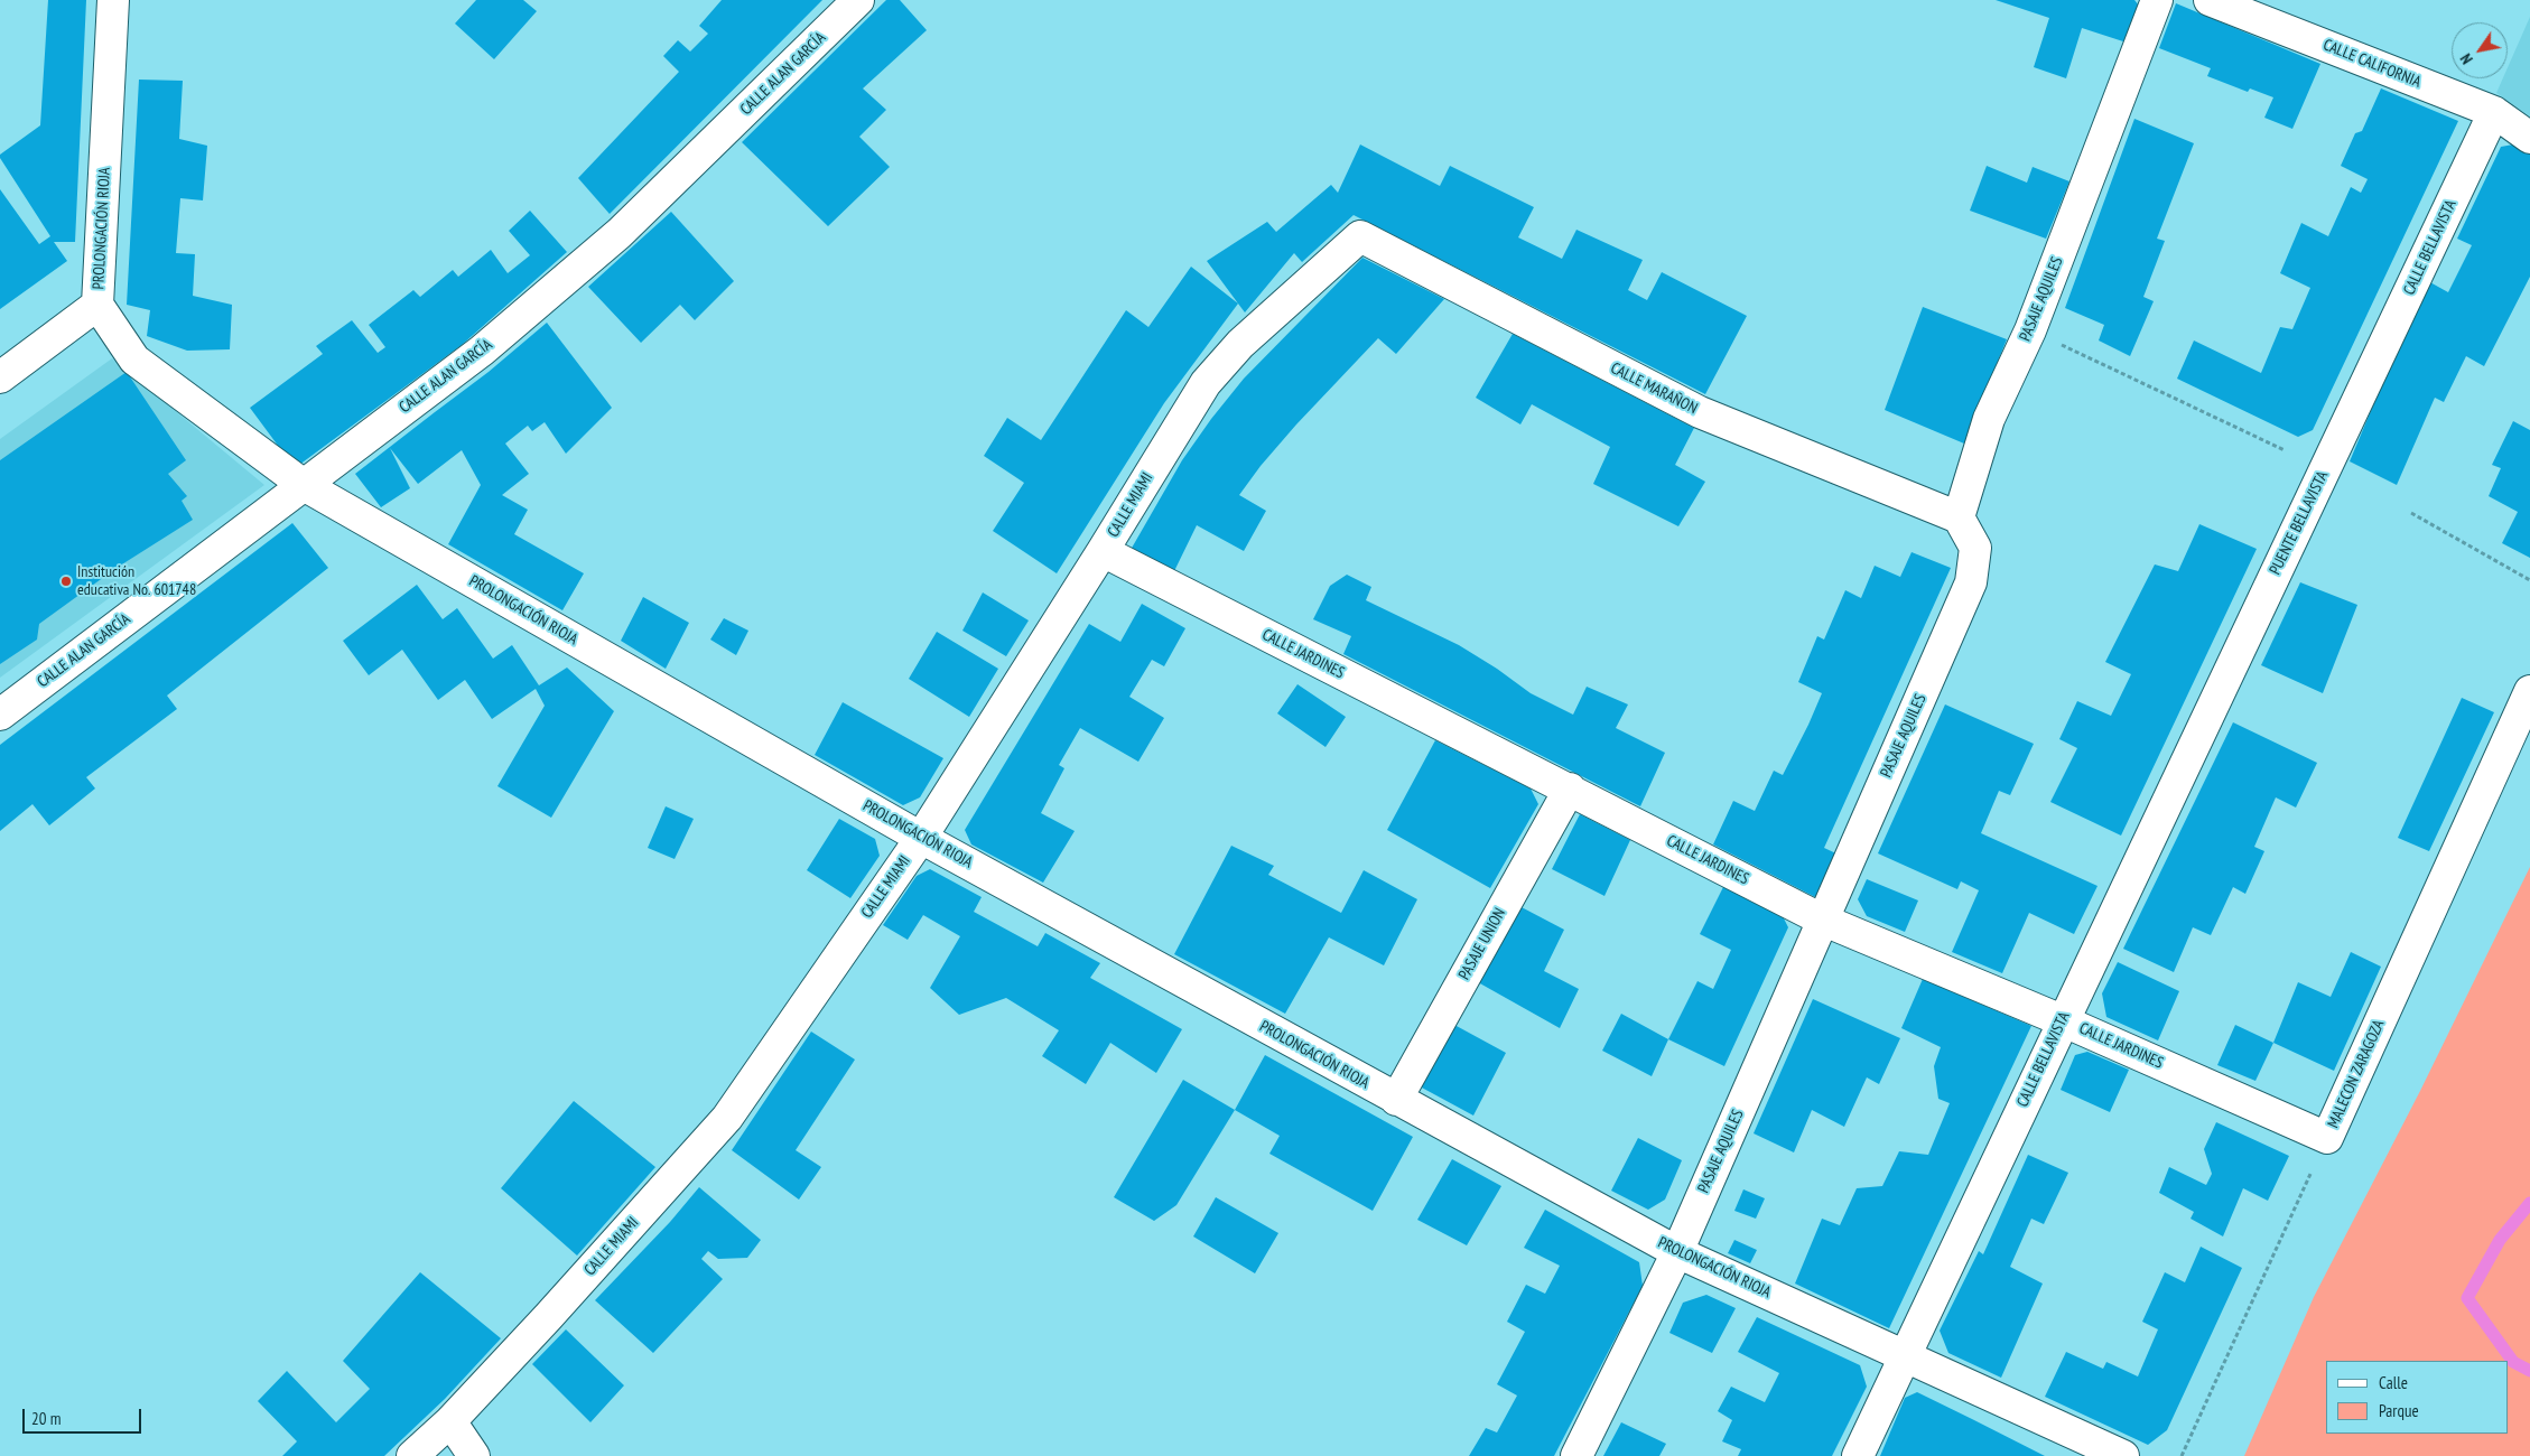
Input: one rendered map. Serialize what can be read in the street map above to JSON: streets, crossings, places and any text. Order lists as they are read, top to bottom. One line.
{"streets":{"street":["CALLE CALIFORNIA","CALLE ALAN GARCÍA","PROLONGACIÓN RIOJA","CALLE BELLAVISTA","PASAJE AQUILES","CALLE MARAÑON","CALLE MIAMI","PUENTE BELLAVISTA","CALLE JARDINES","PASAJE UNION","MALECON ZARAGOZA"]},"crossings":[["CALLE CALIFORNIA","CALLE BELLAVISTA"],["CALLE ALAN GARCÍA","PROLONGACIÓN RIOJA"],["PROLONGACIÓN RIOJA","CALLE BELLAVISTA"],["PROLONGACIÓN RIOJA","PASAJE AQUILES"],["PROLONGACIÓN RIOJA","CALLE MIAMI"],["PROLONGACIÓN RIOJA","PASAJE UNION"],["CALLE BELLAVISTA","PUENTE BELLAVISTA"],["CALLE BELLAVISTA","CALLE JARDINES"],["PASAJE AQUILES","CALLE MARAÑON"],["PASAJE AQUILES","CALLE JARDINES"],["CALLE MARAÑON","CALLE MIAMI"],["CALLE MIAMI","CALLE JARDINES"],["CALLE JARDINES","PASAJE UNION"],["CALLE JARDINES","MALECON ZARAGOZA"]],"places":["Institución educativa No. 601748"],"legend":["Calle","Parque"],"scale_bar":"20 m","north":"bottom left"}
